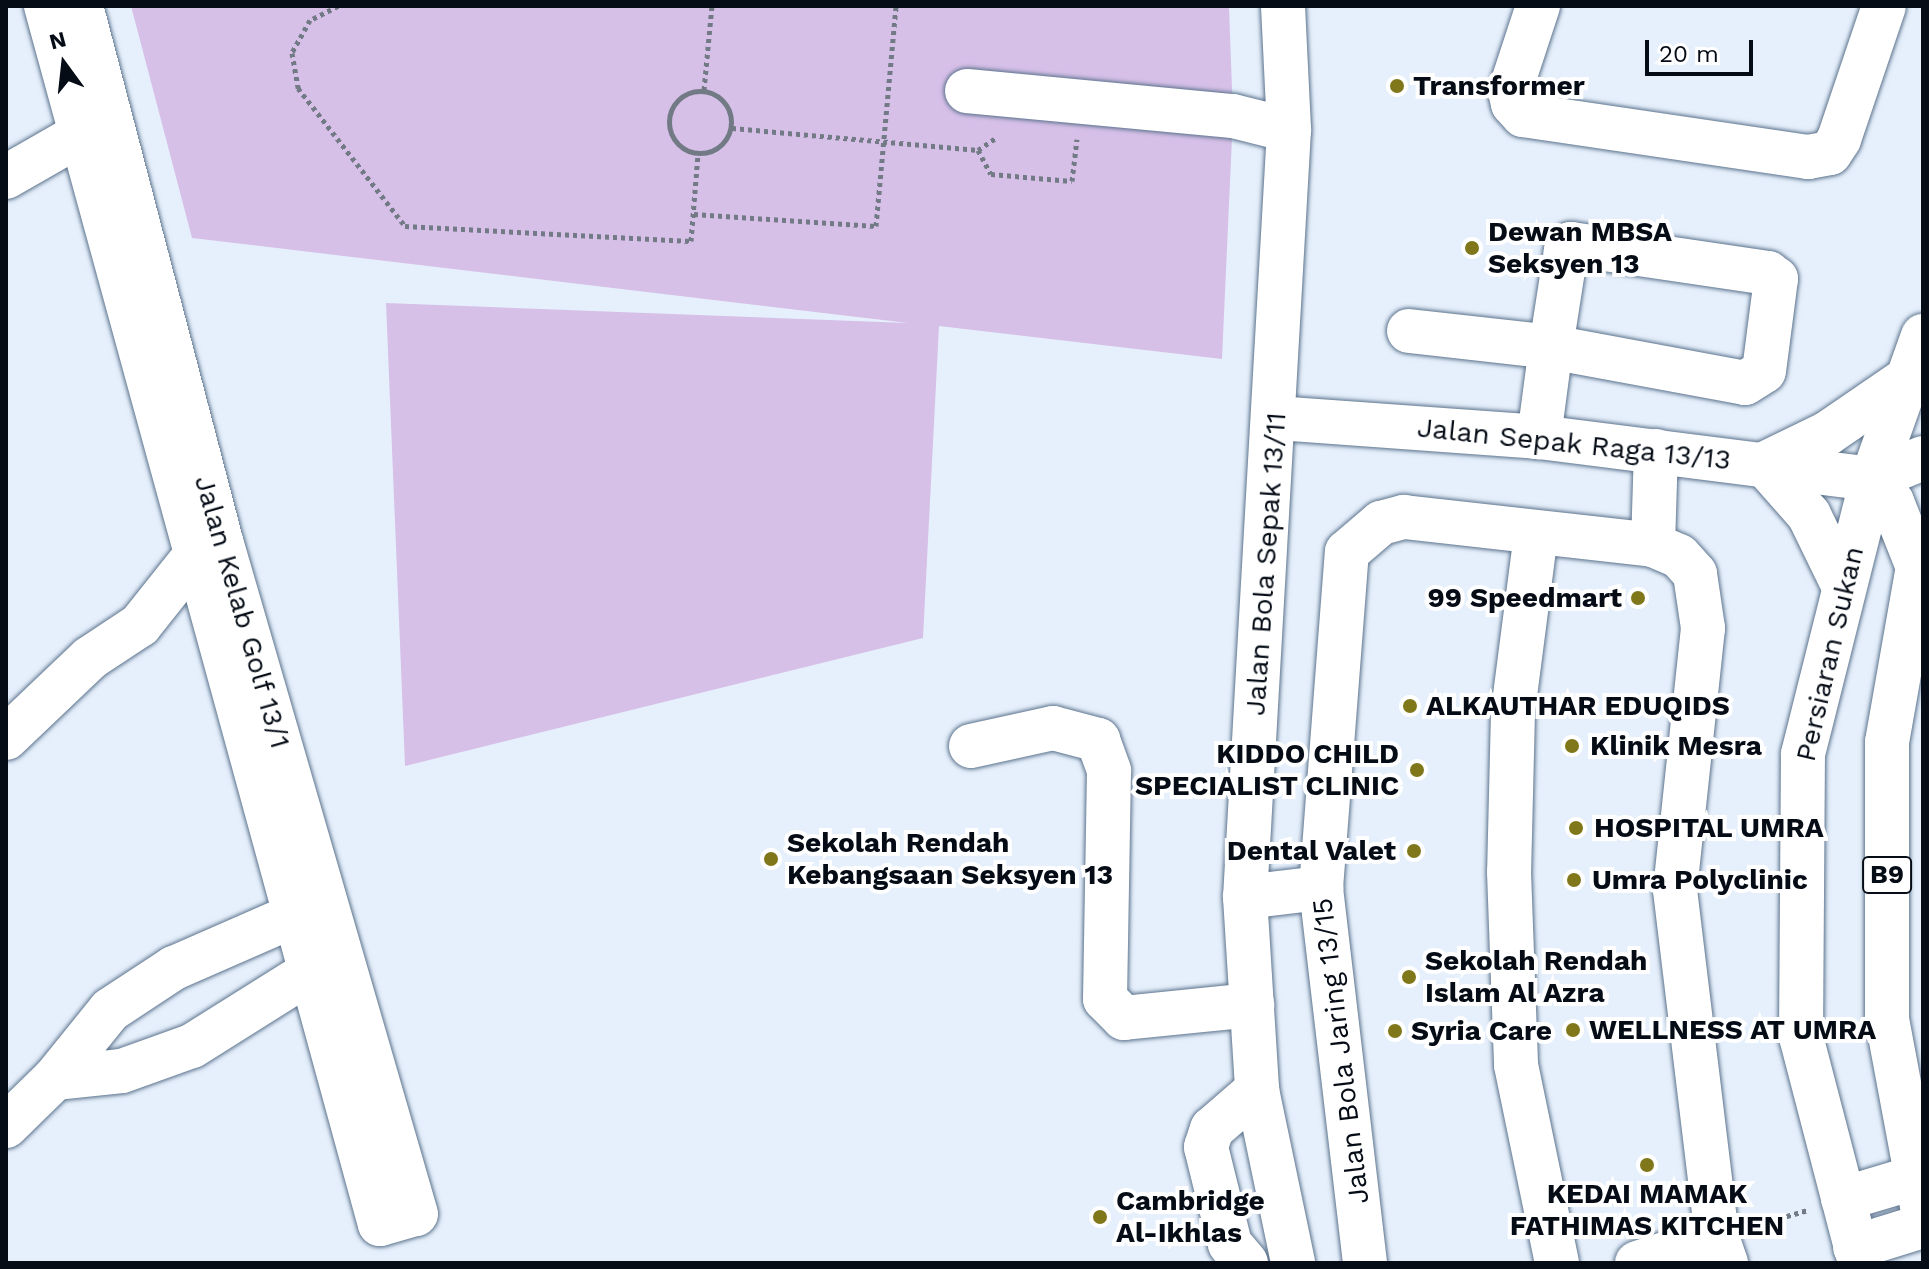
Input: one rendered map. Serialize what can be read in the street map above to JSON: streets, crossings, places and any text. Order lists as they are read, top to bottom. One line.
{"streets":{"street":["Jalan Sepak Raga 13/13","Jalan Bola Sepak 13/11","Jalan Kelab Golf 13/1","Persiaran Sukan","B9","Jalan Bola Jaring 13/15"]},"crossings":[["Jalan Sepak Raga 13/13","Jalan Bola Sepak 13/11"],["Jalan Sepak Raga 13/13","Persiaran Sukan"]],"places":["Transformer","Dewan MBSA Seksyen 13","99 Speedmart","ALKAUTHAR EDUQIDS","Klinik Mesra","KIDDO CHILD SPECIALIST CLINIC","HOSPITAL UMRA","Dental Valet","Sekolah Rendah Kebangsaan Seksyen 13","Umra Polyclinic","Sekolah Rendah Islam Al Azra","WELLNESS AT UMRA","Syria Care","KEDAI MAMAK FATHIMAS KITCHEN","Cambridge Al-Ikhlas"],"scale_bar":"20 m","north":"top"}
